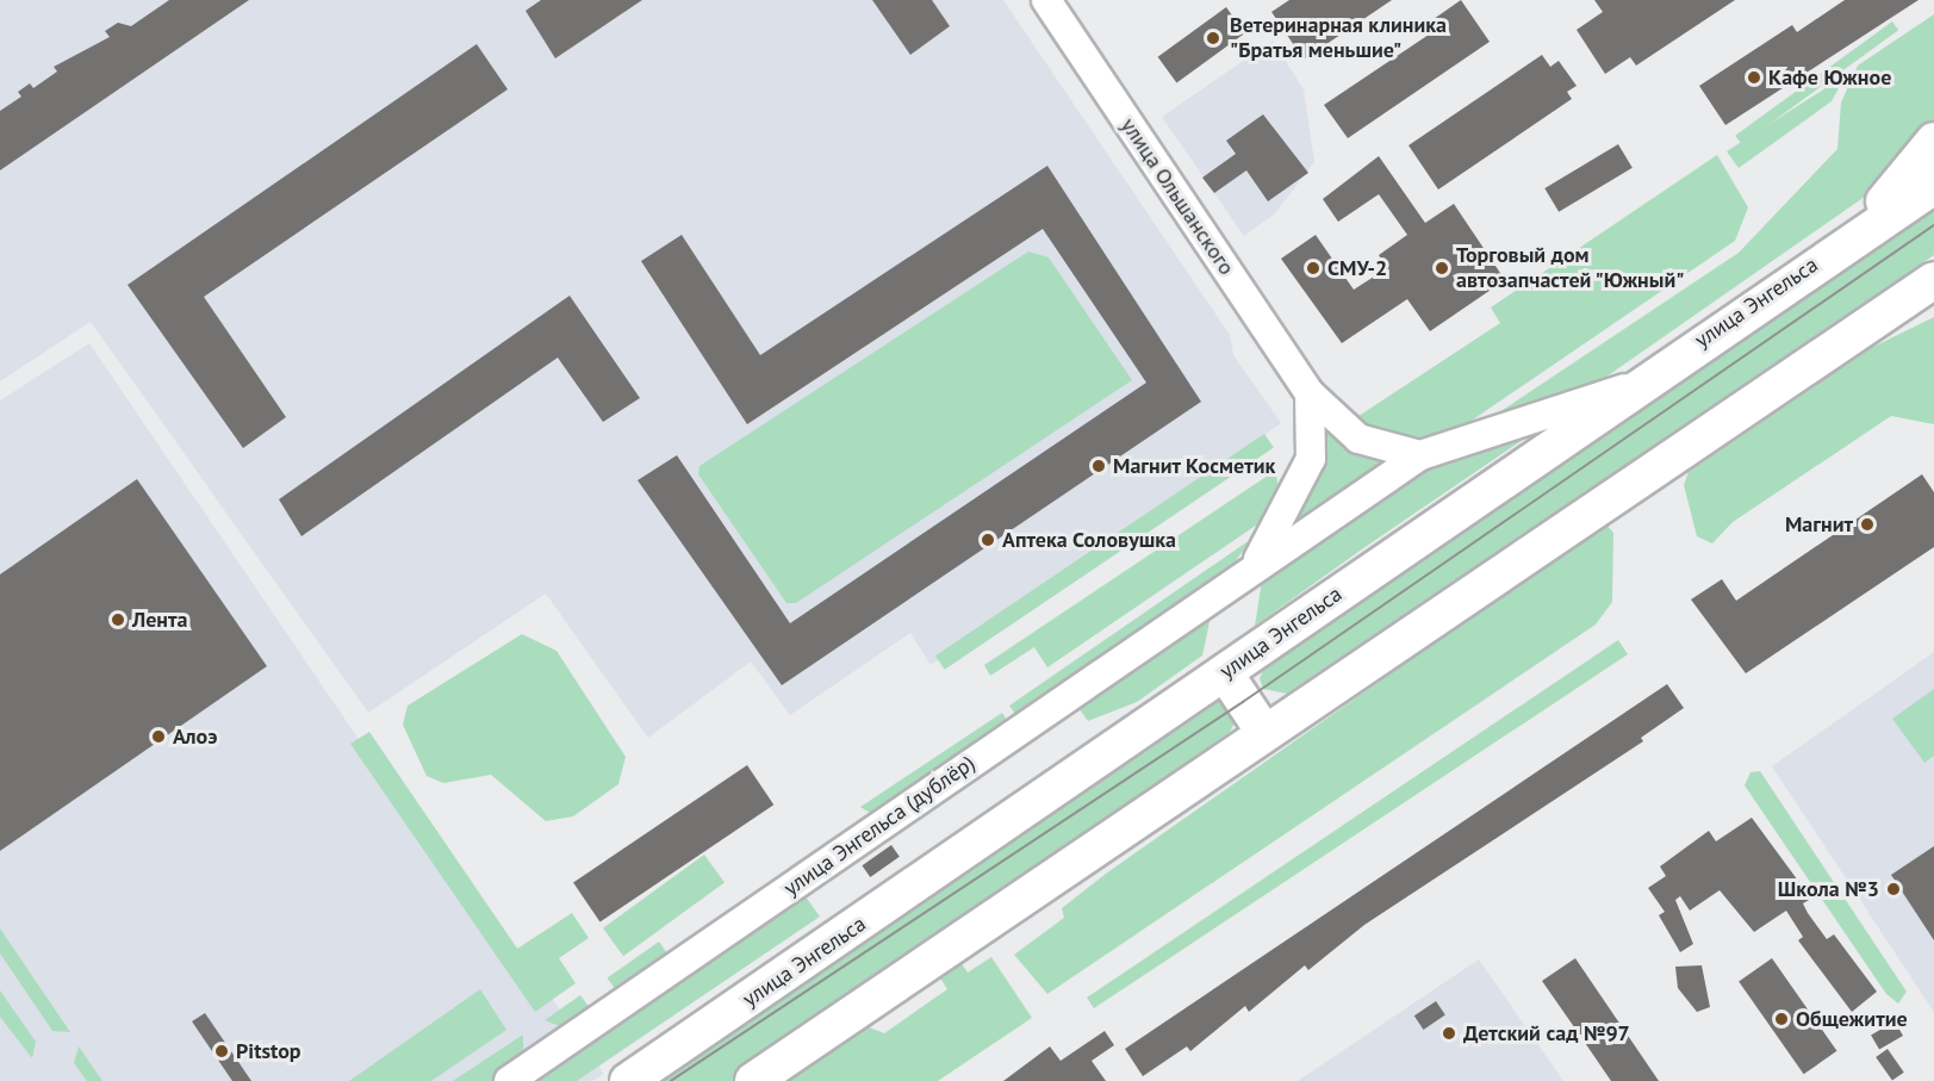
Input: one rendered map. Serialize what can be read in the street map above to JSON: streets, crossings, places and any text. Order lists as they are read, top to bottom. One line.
{"streets":{"main road":["улица Энгельса"],"street":["улица Ольшанского","улица Энгельса (дублёр)"]},"crossings":[["улица Ольшанского","улица Энгельса (дублёр)"],["улица Энгельса","улица Энгельса (дублёр)"]],"places":["Ветеринарная клиника \"Братья меньшие\"","Кафе Южное","СМУ-2","Торговый дом автозапчастей \"Южный\"","Магнит Косметик","Магнит","Аптека Соловушка","Лента","Алоэ","Школа №3","Общежитие","Детский сад №97","Pitstop"]}
